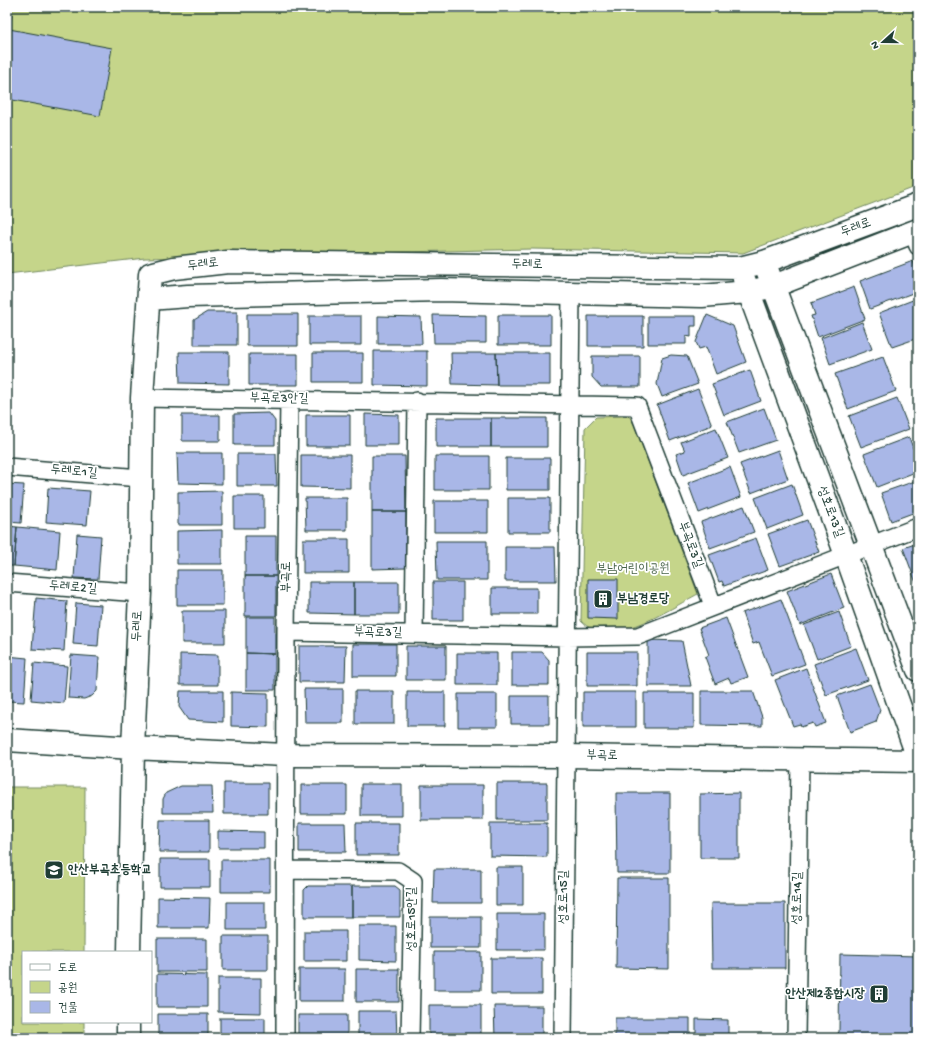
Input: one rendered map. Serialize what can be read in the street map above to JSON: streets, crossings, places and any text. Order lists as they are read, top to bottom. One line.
{"streets":{"street":["두레로","부곡로3안길","두레로1길","성호로13길","부곡로3길","부곡로","두레로2길","성호로15길","성호로14길","성호로15안길"]},"crossings":[["두레로","부곡로3안길"],["두레로","두레로1길"],["두레로","성호로13길"],["두레로","부곡로"],["두레로","두레로2길"],["부곡로3안길","부곡로3길"],["부곡로3안길","부곡로"],["성호로13길","부곡로"],["부곡로3길","부곡로"],["부곡로","성호로15길"],["부곡로","성호로14길"]],"parks":["부남어린이공원"],"places":{"building":["부남경로당","안산제2종합시장"],"school or university":["안산부곡초등학교"]},"legend":["도로","공원","건물"],"north":"left"}
